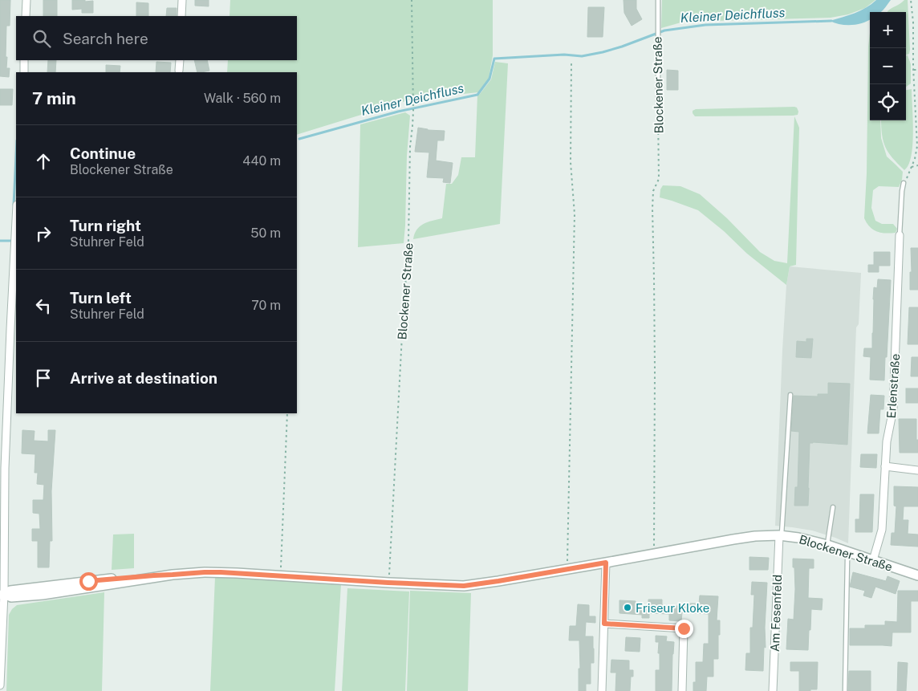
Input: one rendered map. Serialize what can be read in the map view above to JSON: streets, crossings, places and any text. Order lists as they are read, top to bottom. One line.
{"streets":{"street":["Blockener Straße","Erlenstraße","Am Fesenfeld"]},"crossings":[["Blockener Straße","Erlenstraße"],["Blockener Straße","Am Fesenfeld"]],"water":["Kleiner Deichfluss"],"places":["Friseur Kloke"],"page":{"map_buttons":["+","−"],"search":"Search here","heading":["7 min","Walk · 560 m"],"list":[["Continue","Blockener Straße","440 m"],["Turn right","Stuhrer Feld","50 m"],["Turn left","Stuhrer Feld","70 m"],"Arrive at destination"]}}
